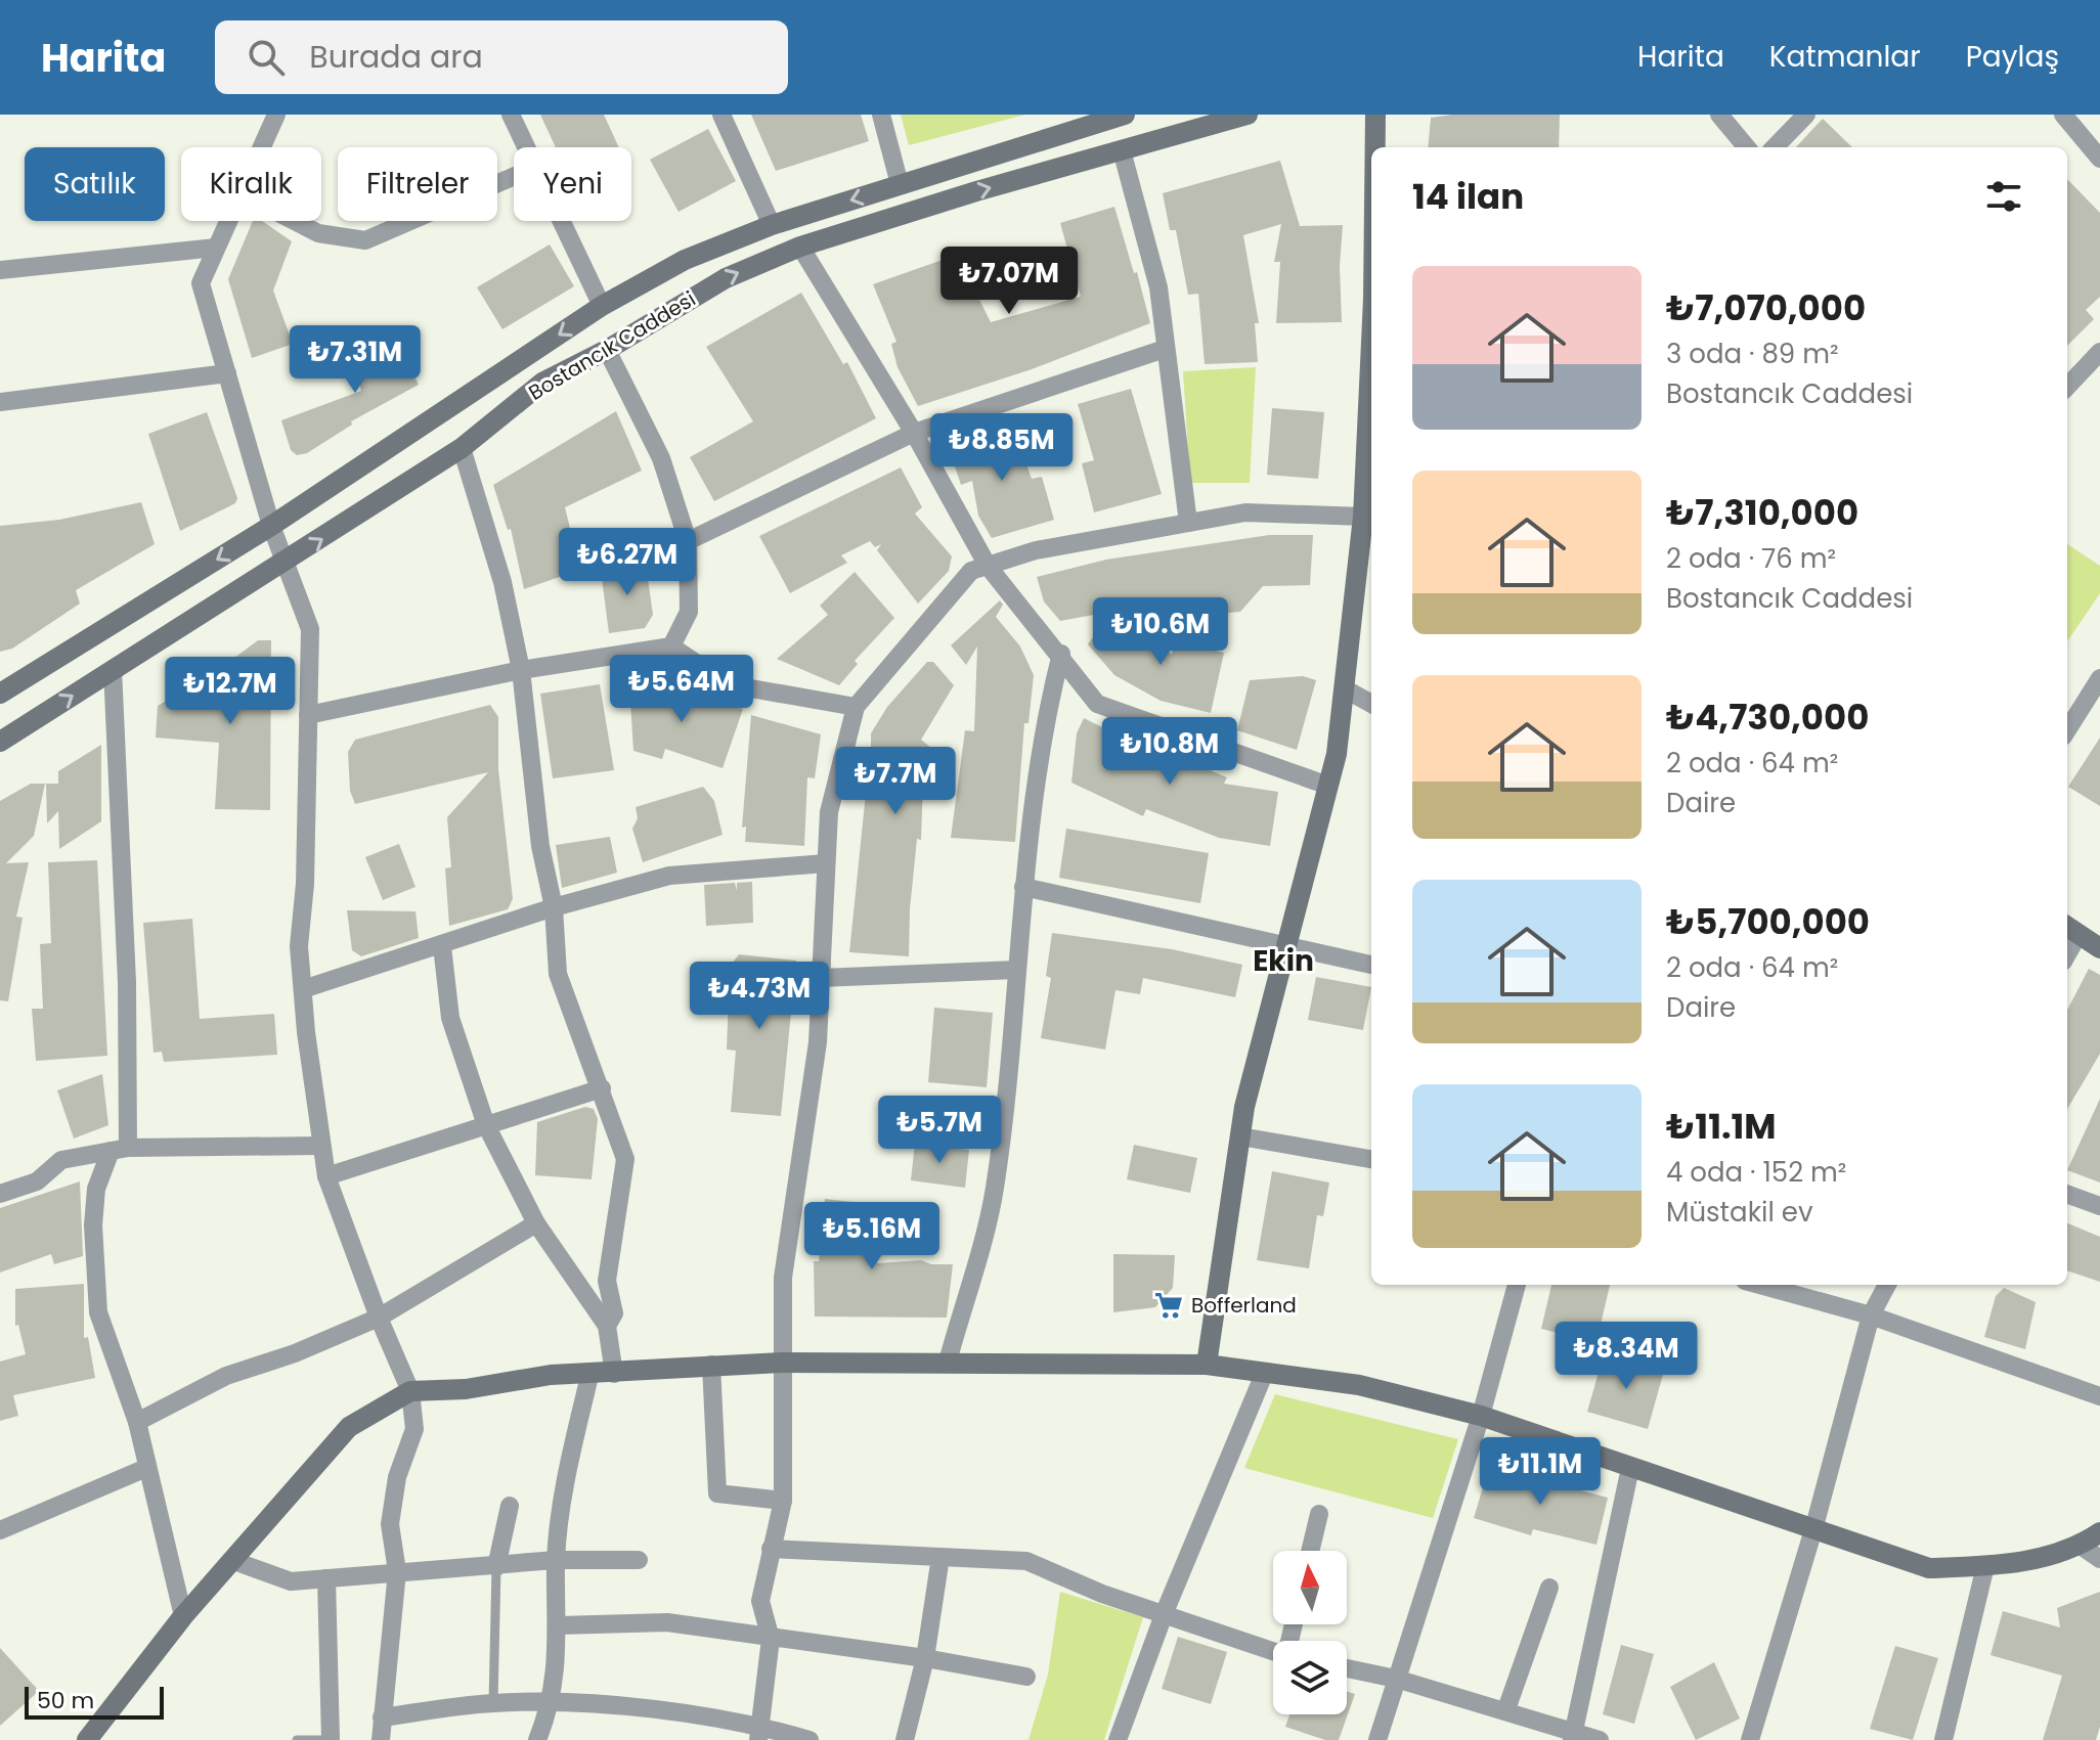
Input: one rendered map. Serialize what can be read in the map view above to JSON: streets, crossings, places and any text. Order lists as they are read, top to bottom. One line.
{"streets":{"street":["Bostancık Caddesi"]},"districts":["Ekin"],"places":{"supermarket":["Bofferland"]},"scale_bar":"50 m","north":"top","page":{"header":"Harita","search":"Burada ara","nav":["Harita","Katmanlar","Paylaş"],"chip":["Satılık","Kiralık","Filtreler","Yeni"],"heading":"14 ilan","list":[{"name":"₺7,070,000","note":"3 oda · 89 m² · Bostancık Caddesi"},{"name":"₺7,310,000","note":"2 oda · 76 m² · Bostancık Caddesi"},{"name":"₺4,730,000","note":"2 oda · 64 m² · Daire"},{"name":"₺5,700,000","note":"2 oda · 64 m² · Daire"},{"name":"₺11.1M","note":"4 oda · 152 m² · Müstakil ev"}],"price":["₺7.07M","₺7.31M","₺8.85M","₺6.27M","₺10.6M","₺5.64M","₺12.7M","₺10.8M","₺7.7M","₺4.73M","₺5.7M","₺5.16M","₺8.34M","₺11.1M"],"scale":"50 m"}}
